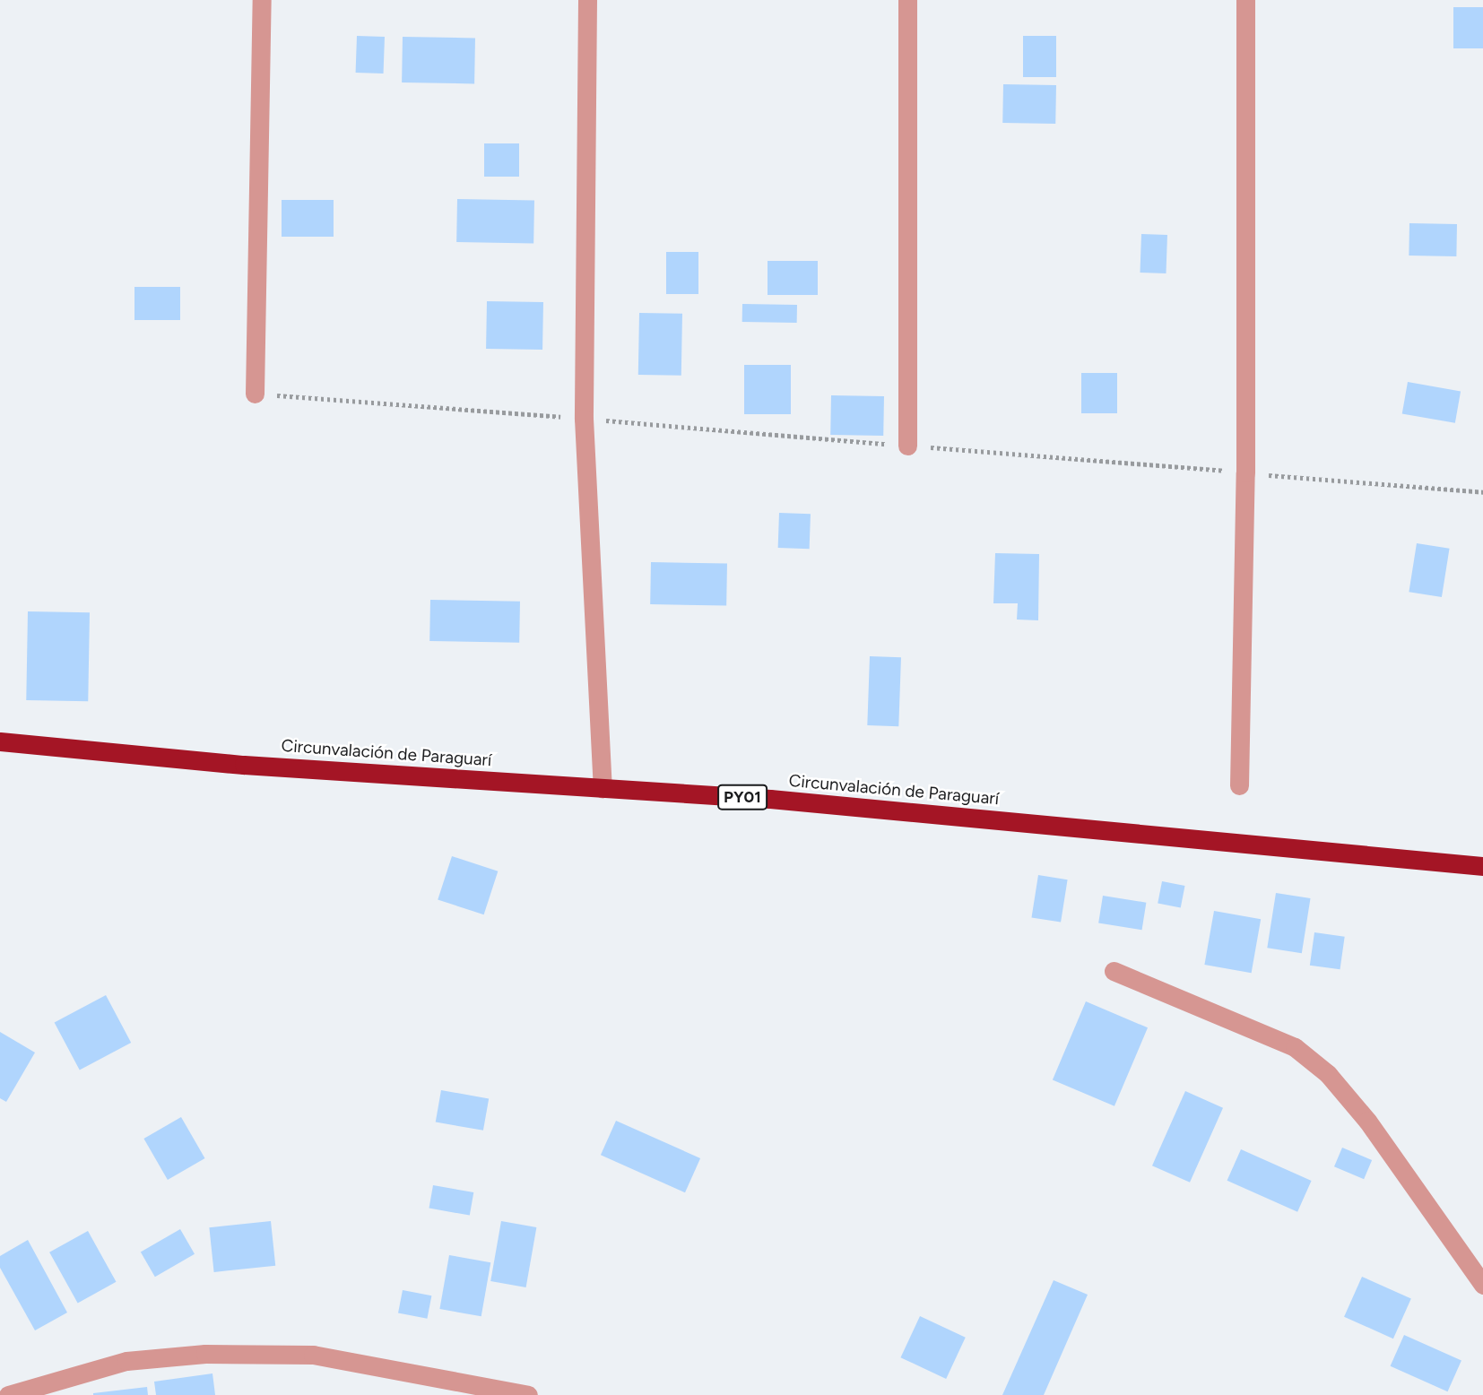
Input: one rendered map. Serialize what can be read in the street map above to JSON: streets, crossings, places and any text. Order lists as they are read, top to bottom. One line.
{"streets":{"highway":["Circunvalación de Paraguarí","PY01"]}}
